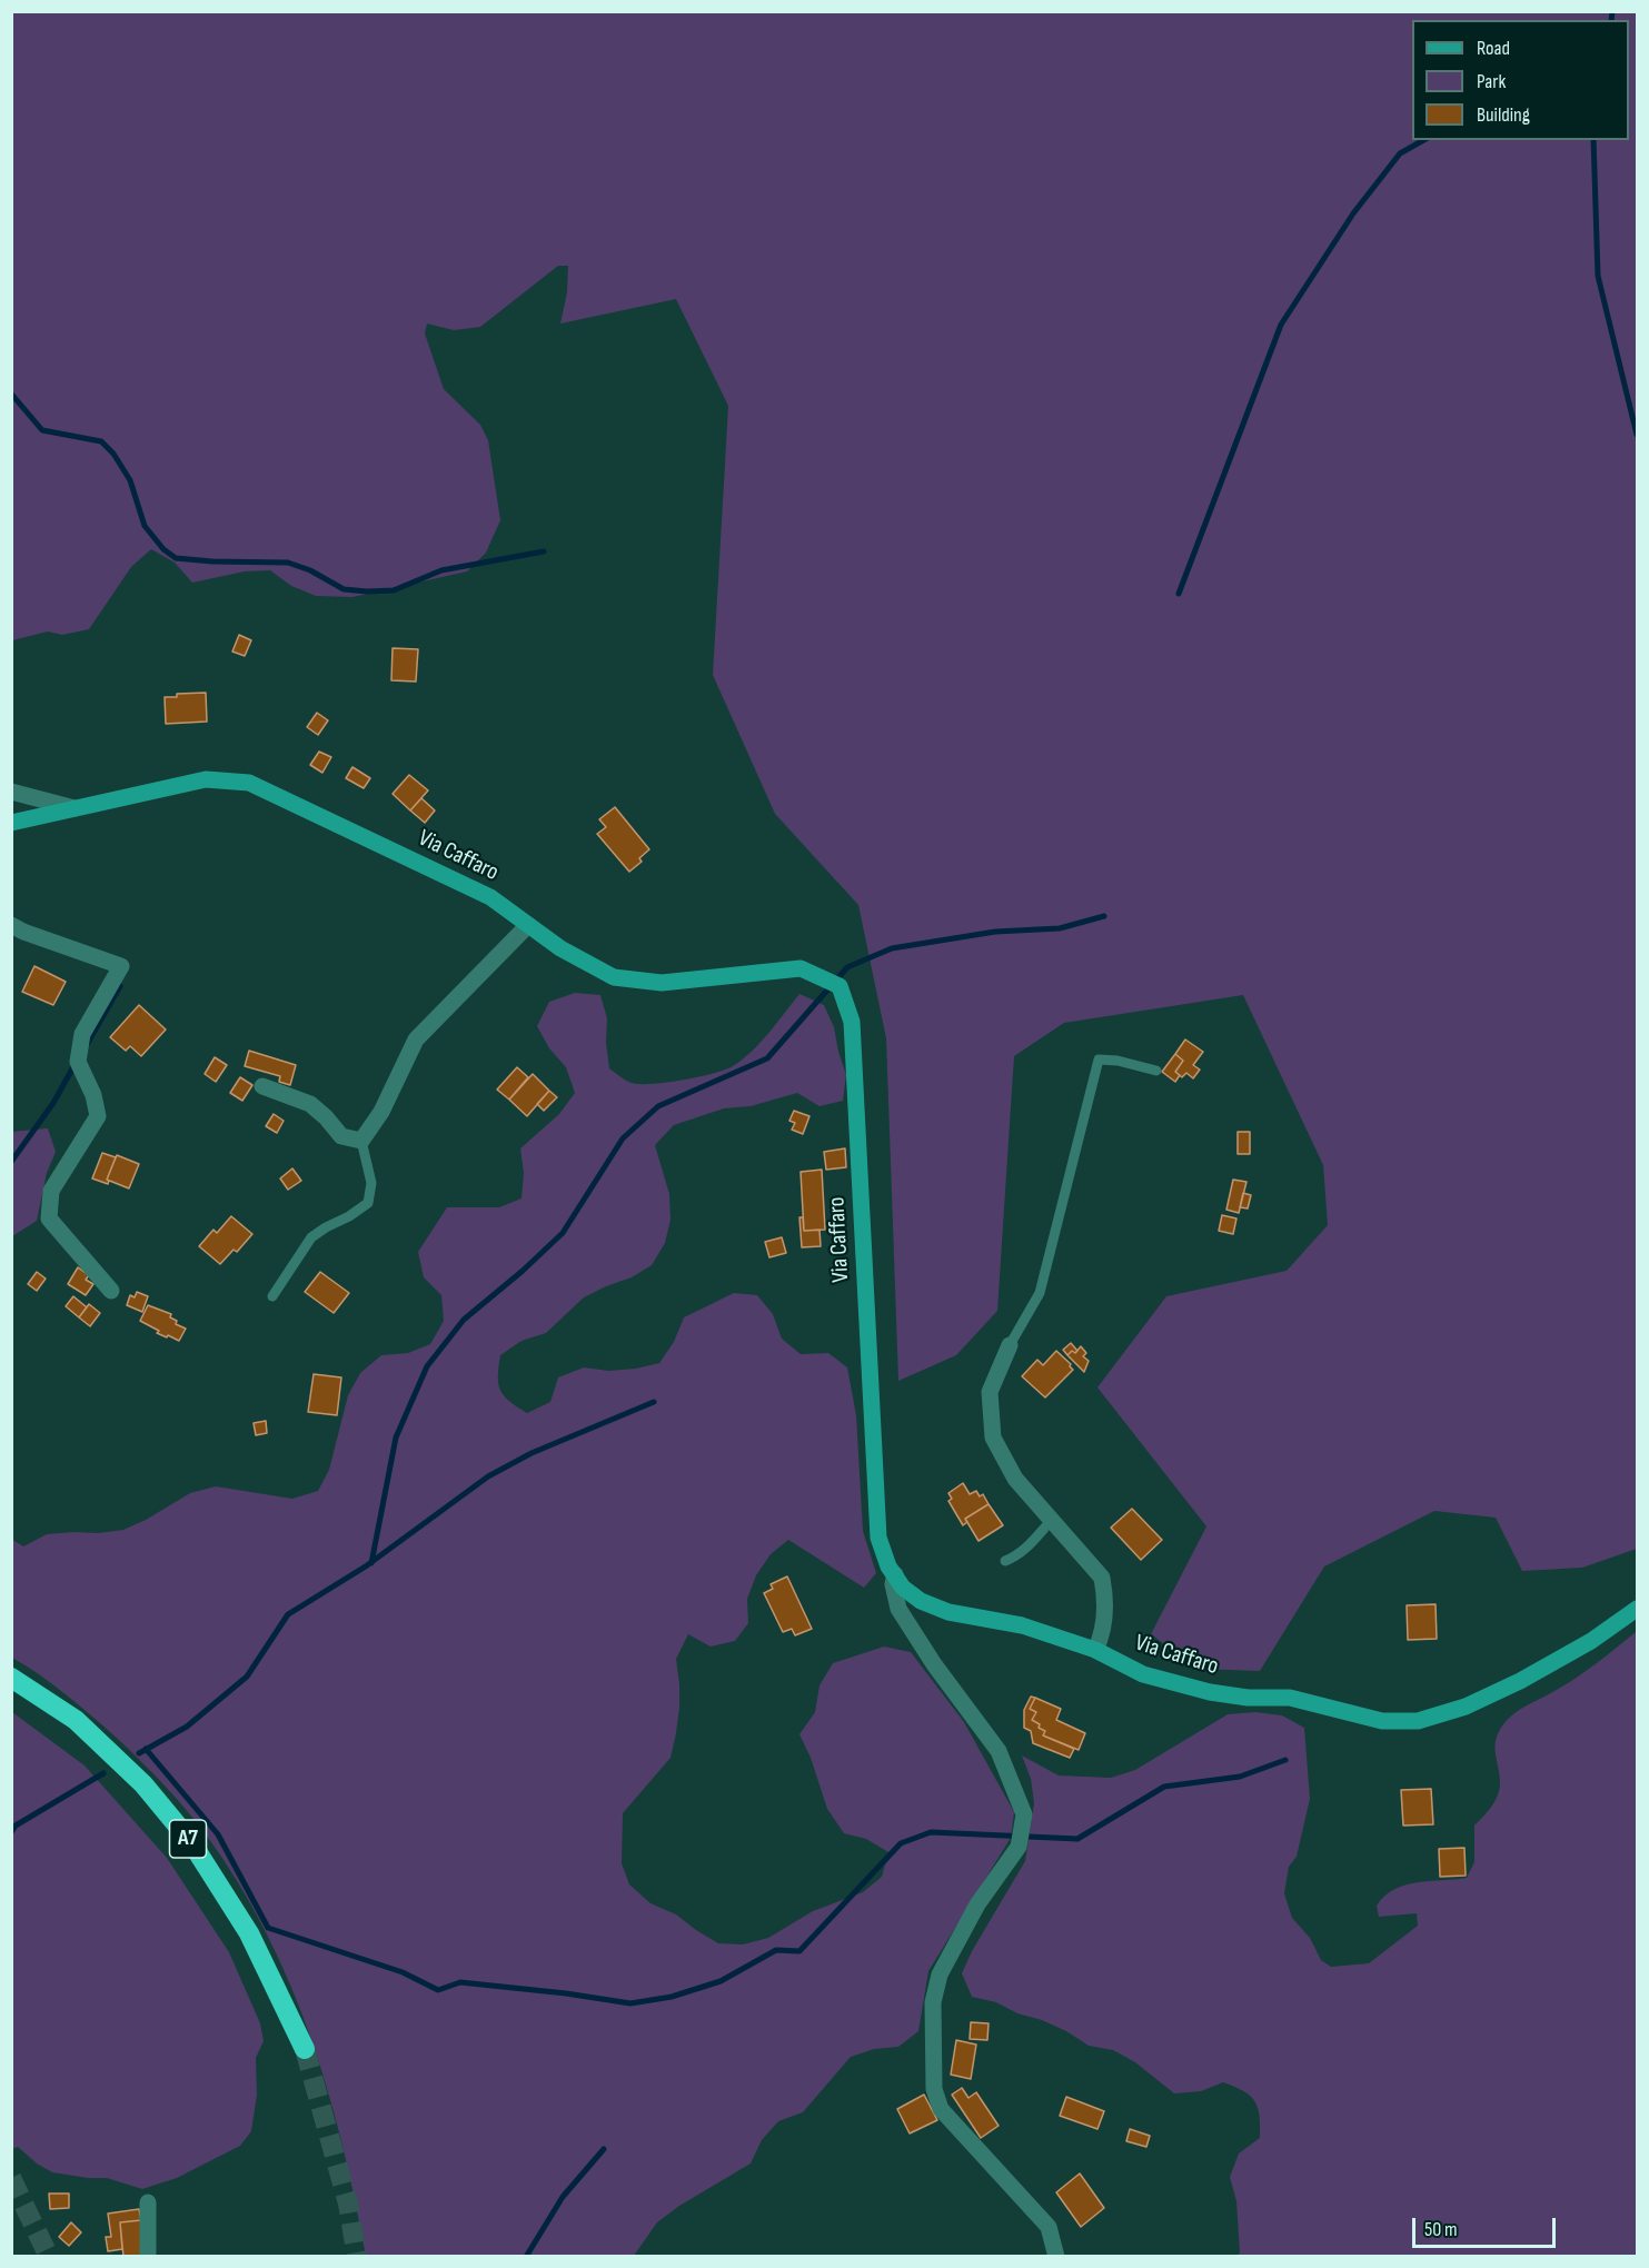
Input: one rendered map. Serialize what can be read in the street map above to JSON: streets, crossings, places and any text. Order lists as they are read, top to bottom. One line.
{"streets":{"highway":["A7"],"street":["Via Caffaro"]},"legend":["Road","Park","Building"],"scale_bar":"50 m"}
